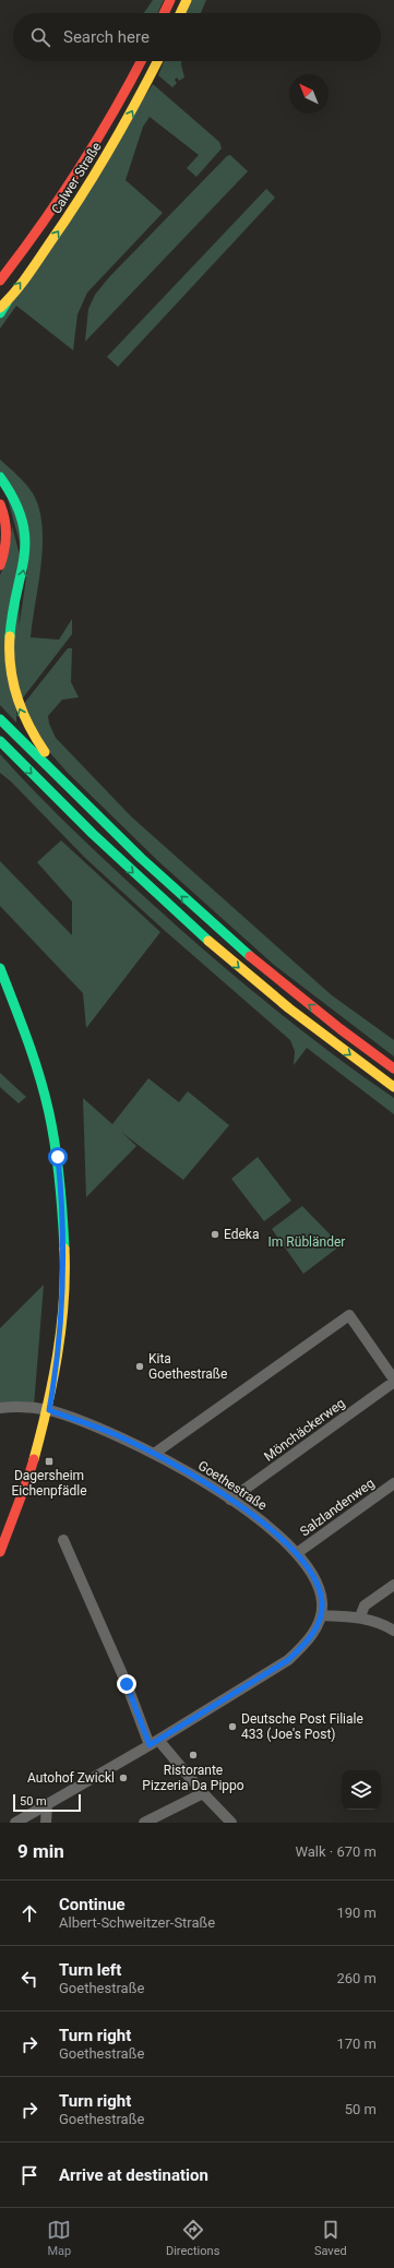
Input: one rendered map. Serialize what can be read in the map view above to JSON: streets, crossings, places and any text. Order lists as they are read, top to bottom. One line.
{"streets":{"main road":["Calwer Straße"],"street":["Mönchäckerweg","Goethestraße","Salzlandenweg"]},"crossings":[["Mönchäckerweg","Goethestraße"],["Goethestraße","Salzlandenweg"]],"parks":["Im Rübländer"],"places":{"other":["Edeka","Kita Goethestraße","Deutsche Post Filiale 433 (Joe's Post)","Ristorante Pizzeria Da Pippo","Autohof Zwickl"],"transit":["Dagersheim Eichenpfädle"]},"scale_bar":"50 m","north":"top left","page":{"search":"Search here","scale":"50 m","heading":["9 min","Walk · 670 m"],"list":[["Continue","Albert-Schweitzer-Straße","190 m"],["Turn left","Goethestraße","260 m"],["Turn right","Goethestraße","170 m"],["Turn right","Goethestraße","50 m"],"Arrive at destination"],"nav":["Map","Directions","Saved"]}}
